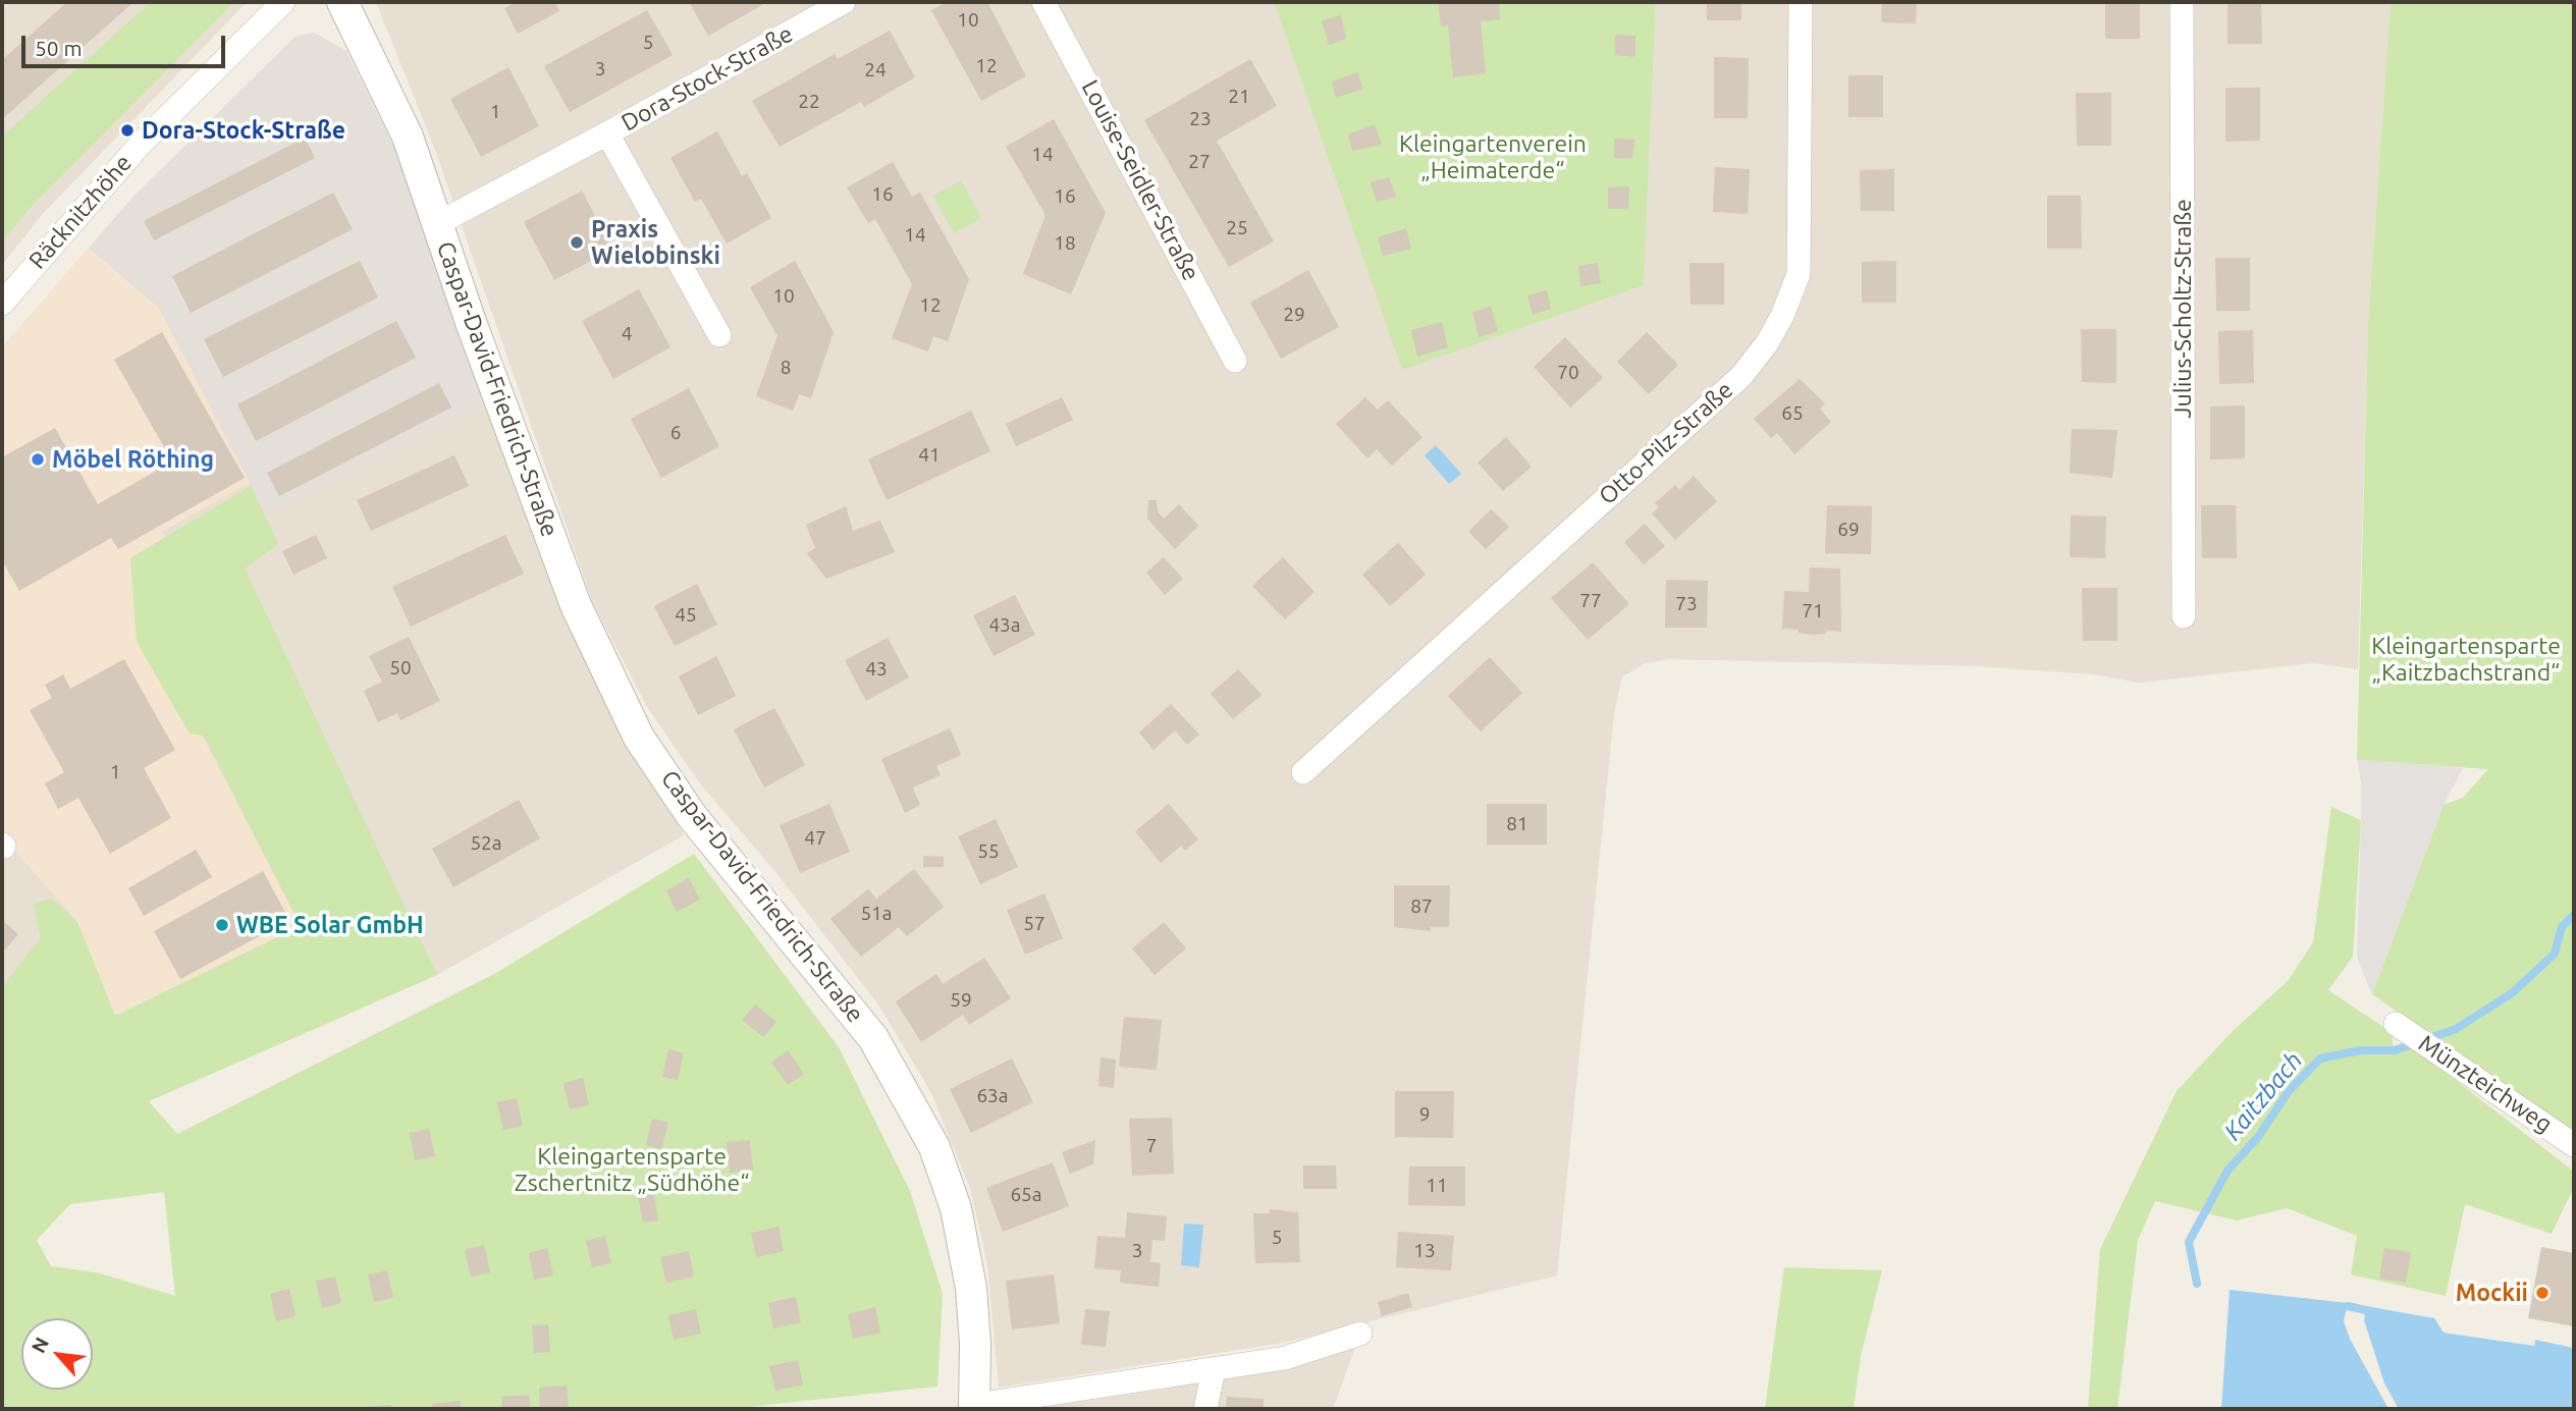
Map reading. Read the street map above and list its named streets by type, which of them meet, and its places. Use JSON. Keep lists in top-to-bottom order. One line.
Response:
{"streets":{"street":["Dora-Stock-Straße","Louise-Seidler-Straße","Räcknitzhöhe","Julius-Scholtz-Straße","Caspar-David-Friedrich-Straße","Otto-Pilz-Straße","Münzteichweg"]},"crossings":[["Dora-Stock-Straße","Caspar-David-Friedrich-Straße"]],"water":["Kaitzbach"],"parks":["Kleingartenverein „Heimaterde“","Kleingartensparte „Kaitzbachstrand“","Kleingartensparte Zschertnitz „Südhöhe“"],"places":["Dora-Stock-Straße","Praxis Wielobinski","Möbel Röthing","WBE Solar GmbH","Mockii"],"house_numbers":["10","5","12","3","24","21","22","1","23","14","27","16","16","25","14","18","10","12","29","4","8","70","65","6","41","69","77","73","71","45","43a","50","43","1","81","47","52a","55","87","51a","57","59","63a","9","7","11","65a","5","3","13"],"scale_bar":"50 m","north":"top left"}
